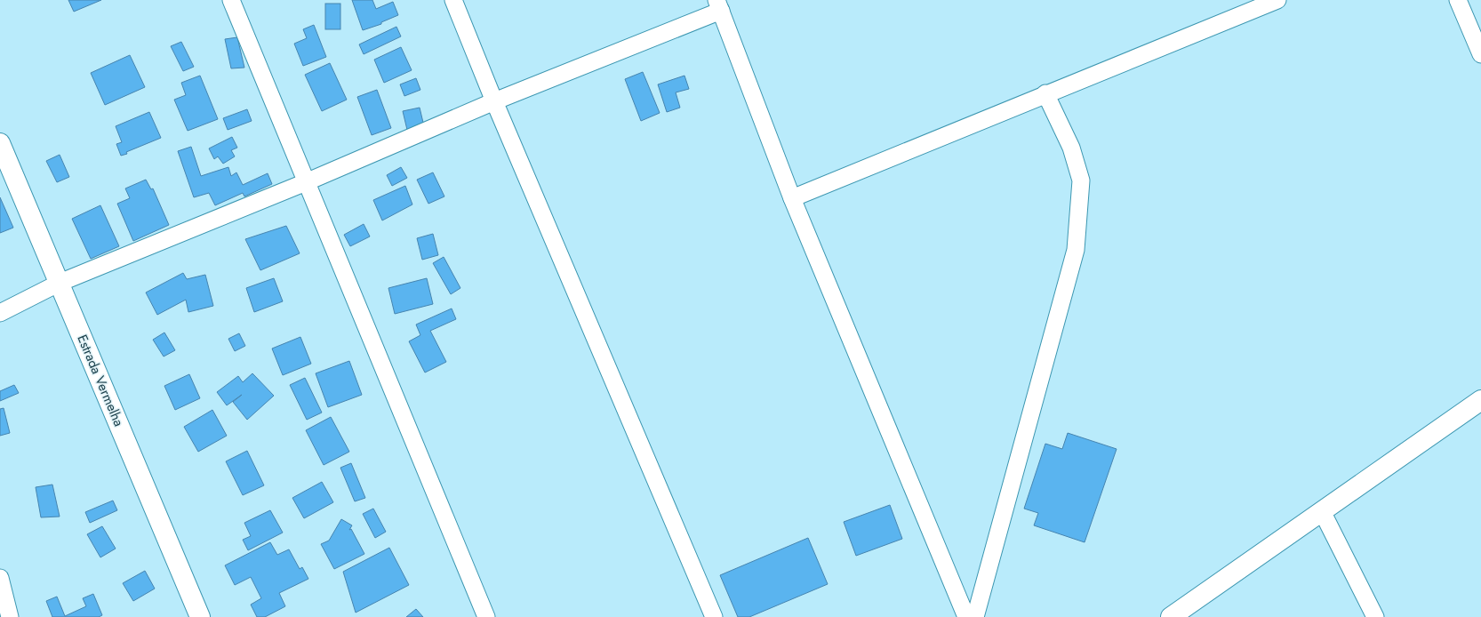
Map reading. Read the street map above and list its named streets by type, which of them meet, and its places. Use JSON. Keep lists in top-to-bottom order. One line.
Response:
{"streets":{"street":["Estrada Vermelha"]}}
